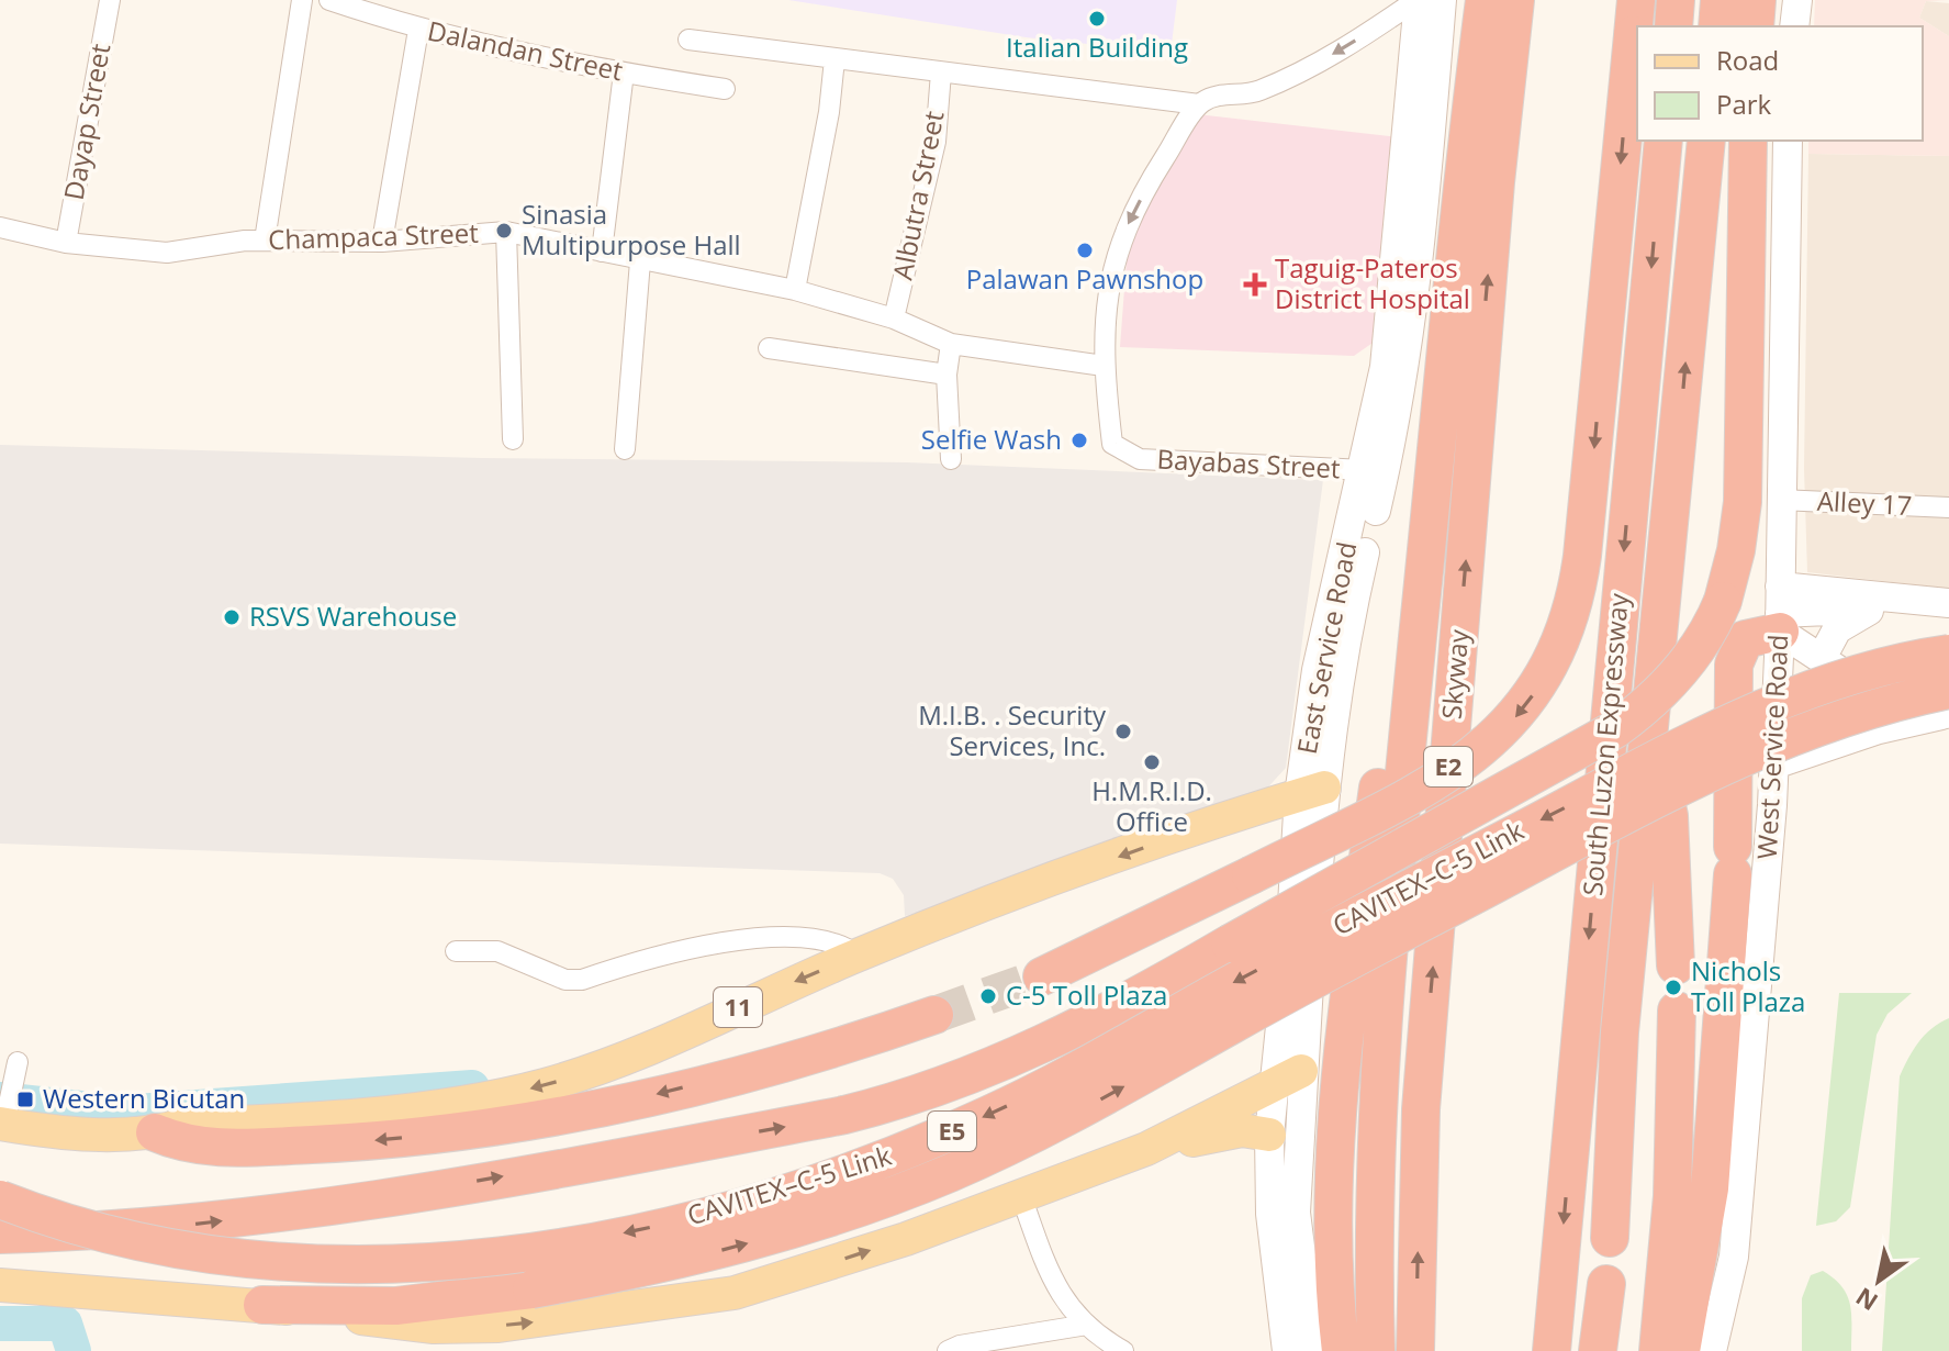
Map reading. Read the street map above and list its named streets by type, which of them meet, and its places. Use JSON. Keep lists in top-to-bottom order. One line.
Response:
{"streets":{"highway":["Skyway","South Luzon Expressway","E2","CAVITEX–C-5 Link","E5"],"main road":["East Service Road","West Service Road","11"],"street":["Dalandan Street","Dayap Street","Albutra Street","Champaca Street","Bayabas Street","Alley 17"]},"crossings":[["Dayap Street","Champaca Street"],["Albutra Street","Champaca Street"],["Champaca Street","Bayabas Street"],["Bayabas Street","East Service Road"],["Alley 17","West Service Road"],["East Service Road","11"]],"one_way":["Bayabas Street"],"places":{"other":["Italian Building","Sinasia Multipurpose Hall","Palawan Pawnshop","Selfie Wash","RSVS Warehouse","M.I.B. . Security Services, Inc.","H.M.R.I.D. Office","Nichols Toll Plaza","C-5 Toll Plaza"],"health":["Taguig-Pateros District Hospital"],"transit":["Western Bicutan"]},"legend":["Road","Park"],"north":"bottom left"}
